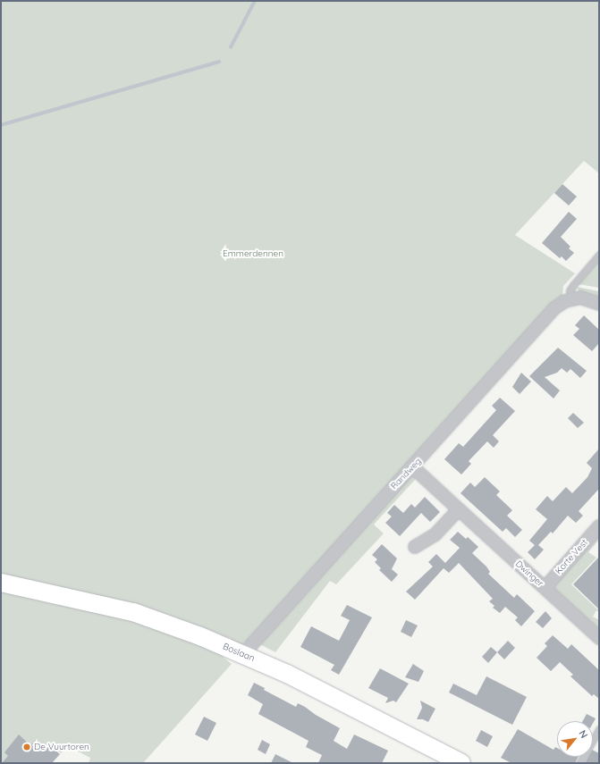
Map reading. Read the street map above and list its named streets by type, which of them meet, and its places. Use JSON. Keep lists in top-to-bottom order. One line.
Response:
{"streets":{"main road":["Boslaan"],"street":["Randweg","Korte Vest","Dwinger"]},"crossings":[["Randweg","Dwinger"],["Randweg","Boslaan"],["Korte Vest","Dwinger"]],"parks":["Emmerdennen"],"places":["De Vuurtoren"],"north":"top right"}
